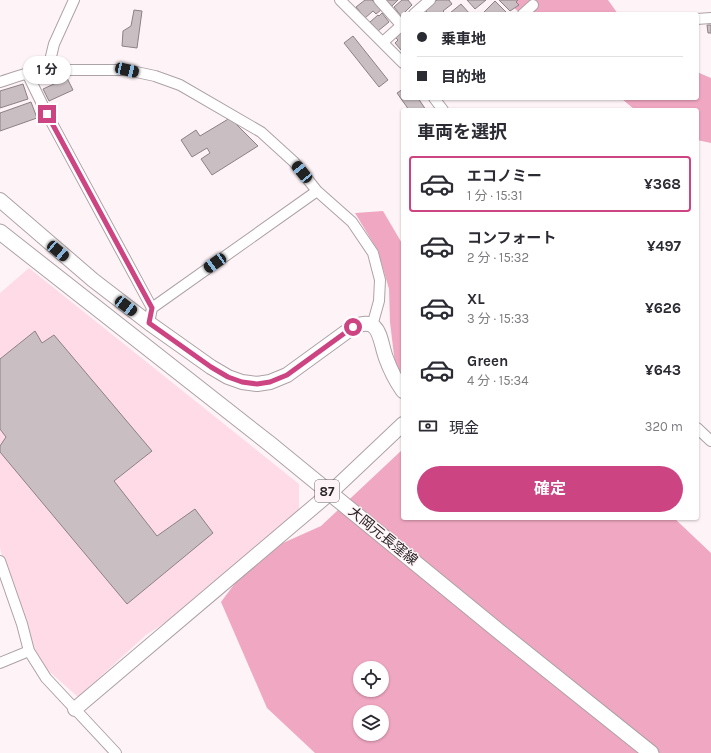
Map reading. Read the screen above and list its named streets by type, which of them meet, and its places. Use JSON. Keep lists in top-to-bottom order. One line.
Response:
{"streets":{"main road":["87","大岡元長窪線"]},"page":{"banner":["乗車地","目的地"],"bubble":"1 分","heading":"車両を選択","list":[{"name":"エコノミー","note":"1 分 · 15:31","value":"¥368"},{"name":"コンフォート","note":"2 分 · 15:32","value":"¥497"},{"name":"XL","note":"3 分 · 15:33","value":"¥626"},{"name":"Green","note":"4 分 · 15:34","value":"¥643"}],"pay":["現金","320 m"],"buttons":"確定"}}
